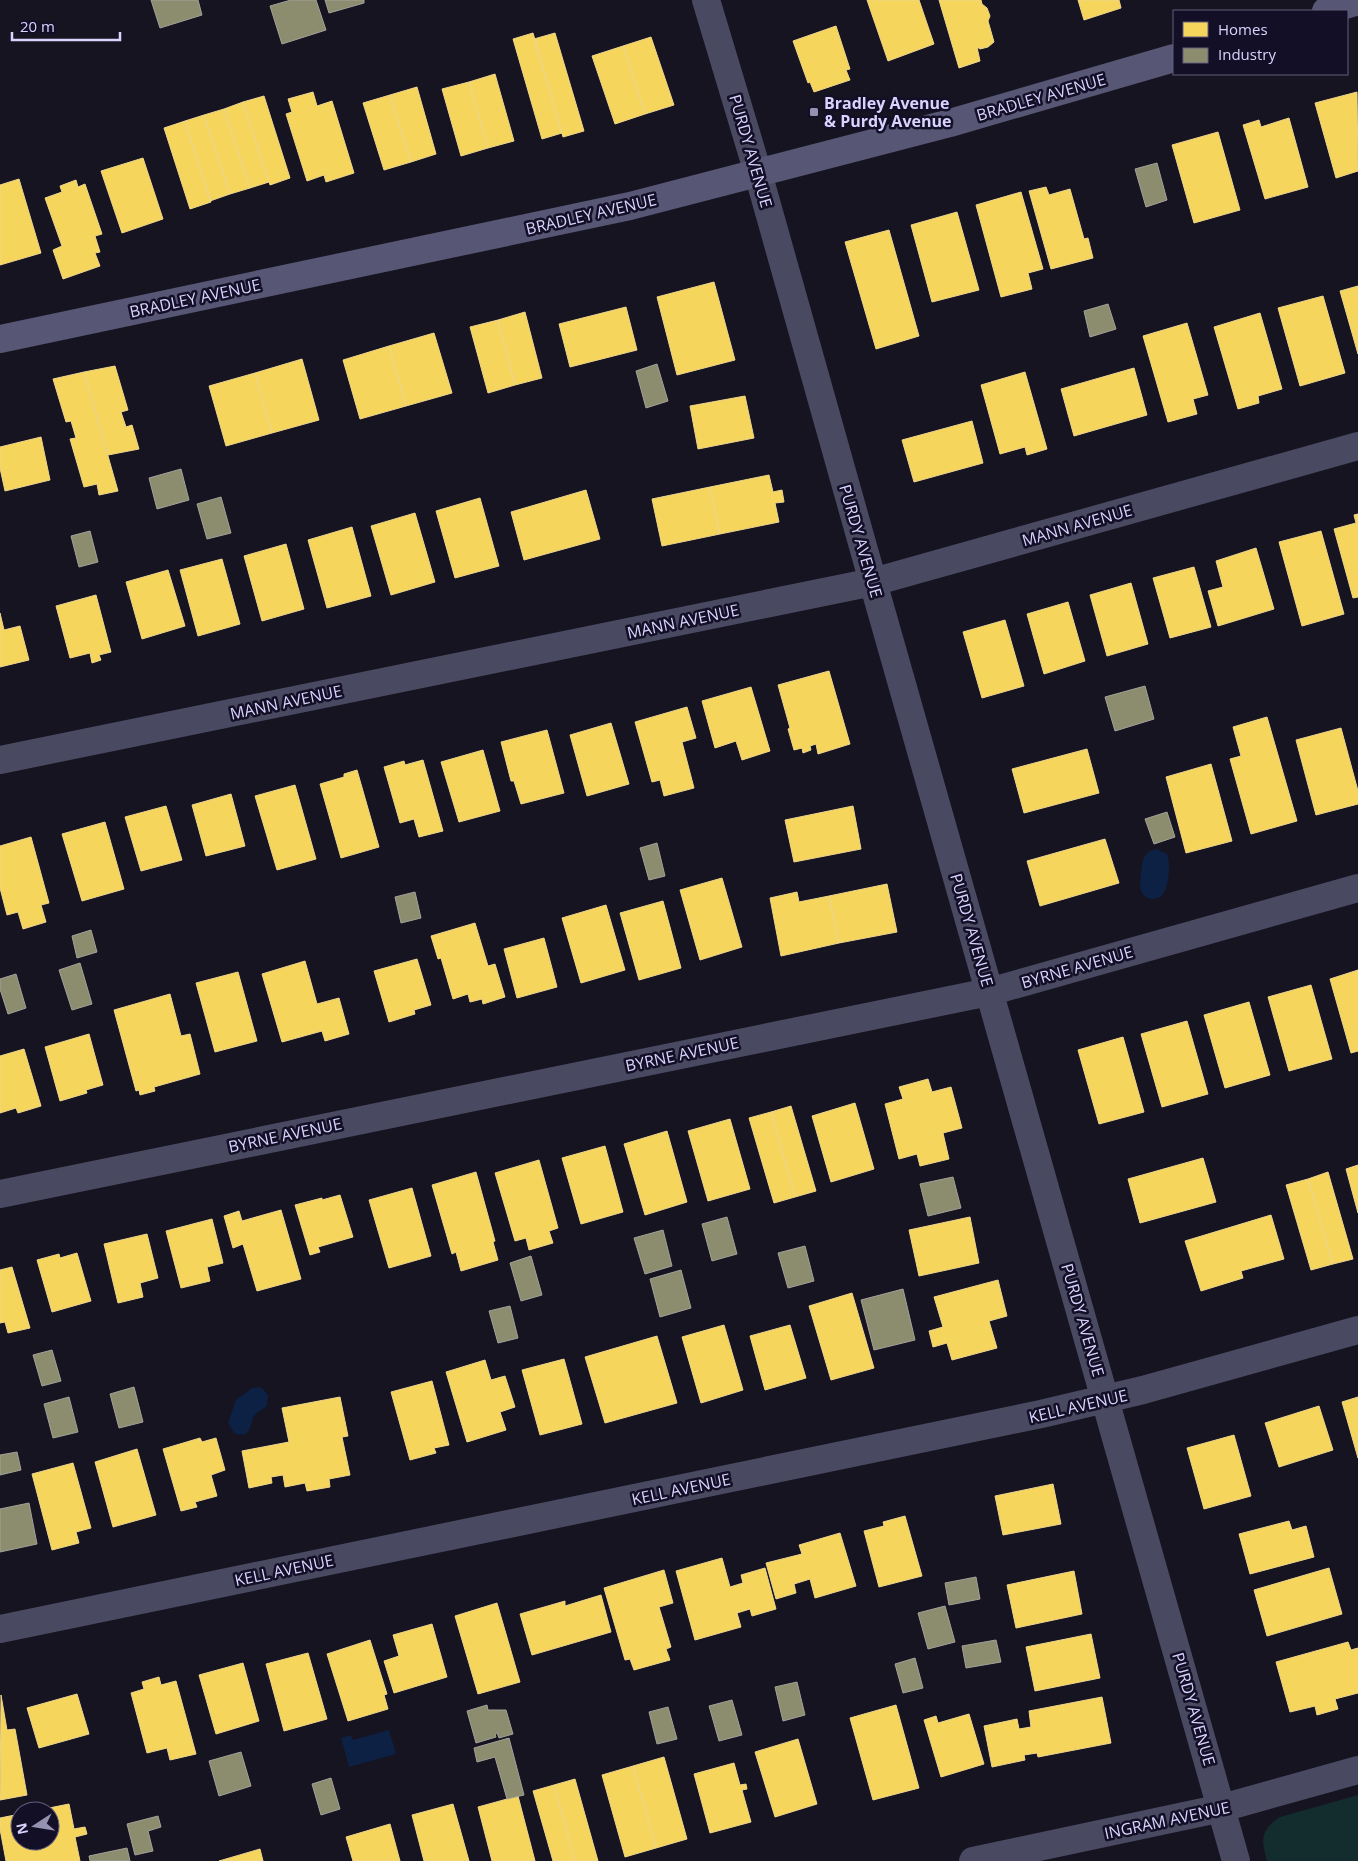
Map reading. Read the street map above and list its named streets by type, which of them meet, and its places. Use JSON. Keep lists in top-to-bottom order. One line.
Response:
{"streets":{"street":["BRADLEY AVENUE","PURDY AVENUE","MANN AVENUE","BYRNE AVENUE","KELL AVENUE","INGRAM AVENUE"]},"crossings":[["BRADLEY AVENUE","PURDY AVENUE"],["PURDY AVENUE","MANN AVENUE"],["PURDY AVENUE","BYRNE AVENUE"],["PURDY AVENUE","KELL AVENUE"],["PURDY AVENUE","INGRAM AVENUE"]],"places":{"transit":["Bradley Avenue & Purdy Avenue"]},"legend":["Homes","Industry"],"scale_bar":"20 m","north":"left"}
